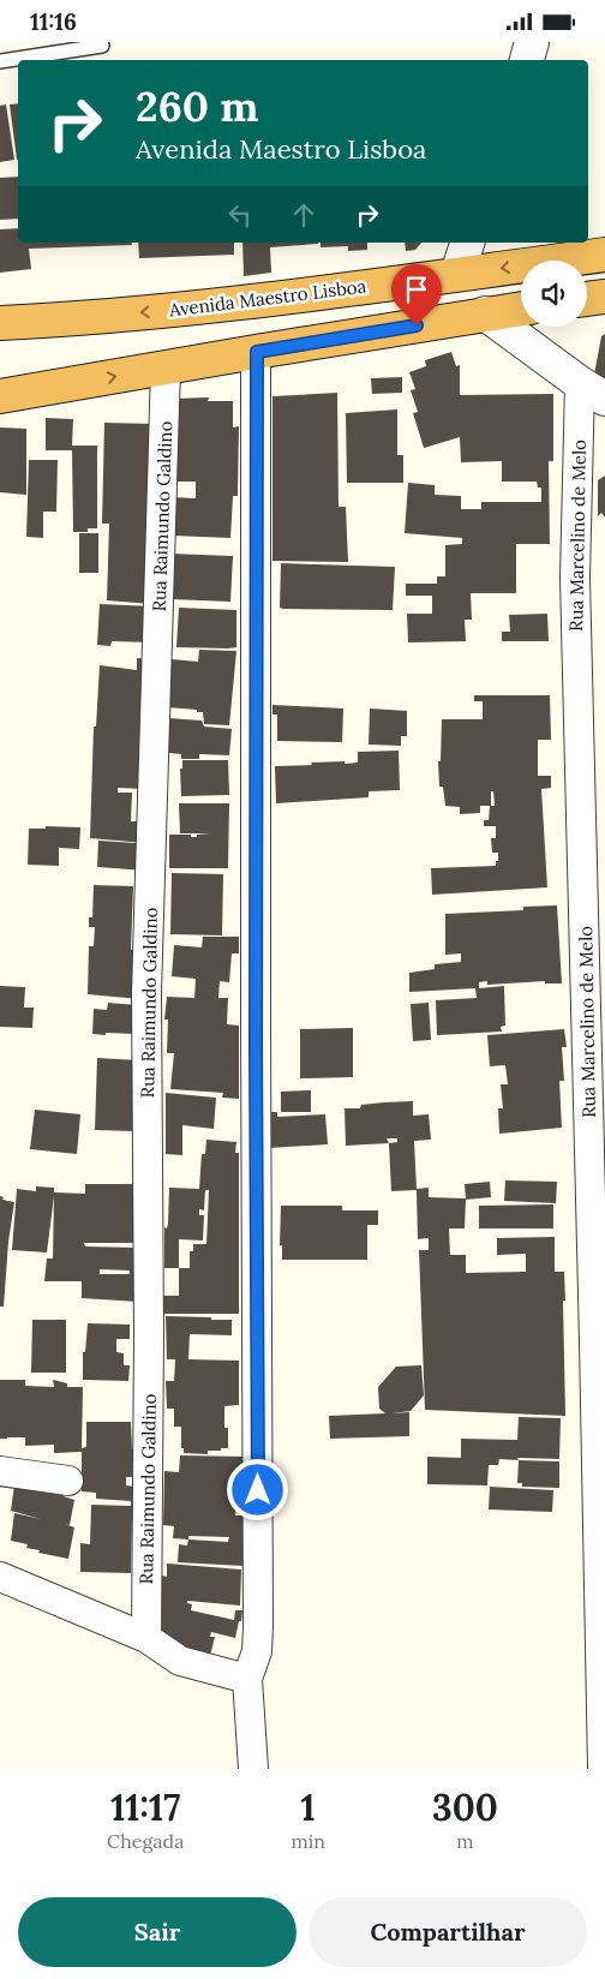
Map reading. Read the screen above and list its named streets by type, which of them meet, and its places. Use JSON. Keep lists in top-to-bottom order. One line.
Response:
{"streets":{"highway":["Avenida Maestro Lisboa"],"street":["Rua Raimundo Galdino","Rua Marcelino de Melo"]},"page":{"status":"11:16","turn":["260 m","Avenida Maestro Lisboa"],"eta":["11:17","Chegada","1","min","300","m"],"buttons":["Sair","Compartilhar"]}}
